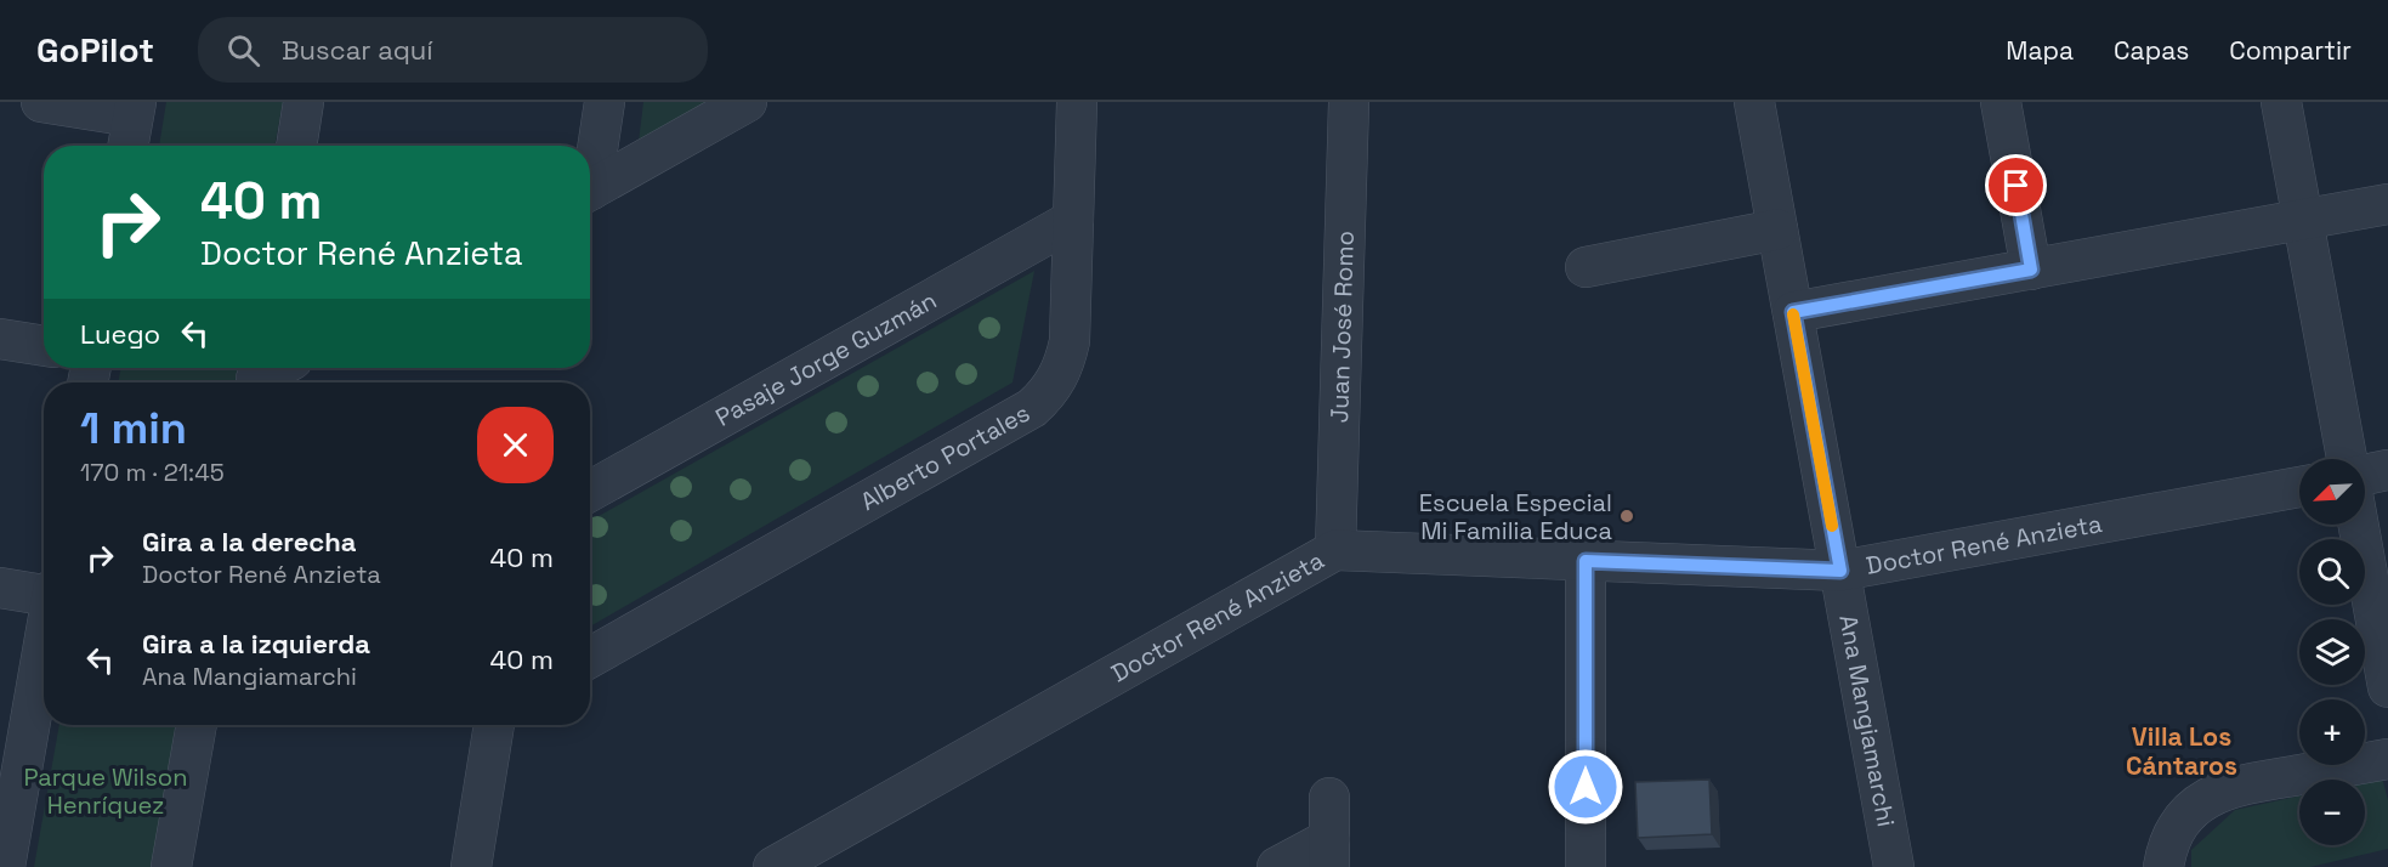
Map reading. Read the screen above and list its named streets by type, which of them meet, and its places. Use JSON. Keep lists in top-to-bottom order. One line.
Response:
{"streets":{"street":["Juan José Romo","Pasaje Jorge Guzmán","Alberto Portales","Doctor René Anzieta","Ana Mangiamarchi"]},"crossings":[["Juan José Romo","Doctor René Anzieta"],["Pasaje Jorge Guzmán","Alberto Portales"],["Doctor René Anzieta","Ana Mangiamarchi"]],"districts":["Villa Los Cántaros"],"parks":["Parque Wilson Henríquez"],"places":["Escuela Especial Mi Familia Educa"],"north":"bottom left","page":{"header":"GoPilot","search":"Buscar aquí","nav":["Mapa","Capas","Compartir"],"turn":["40 m","Doctor René Anzieta"],"then":"Luego","heading":["1 min","170 m · 21:45"],"map_buttons":["+","−"],"list":[{"name":"Gira a la derecha","note":"Doctor René Anzieta","value":"40 m"},{"name":"Gira a la izquierda","note":"Ana Mangiamarchi","value":"40 m"}]}}
